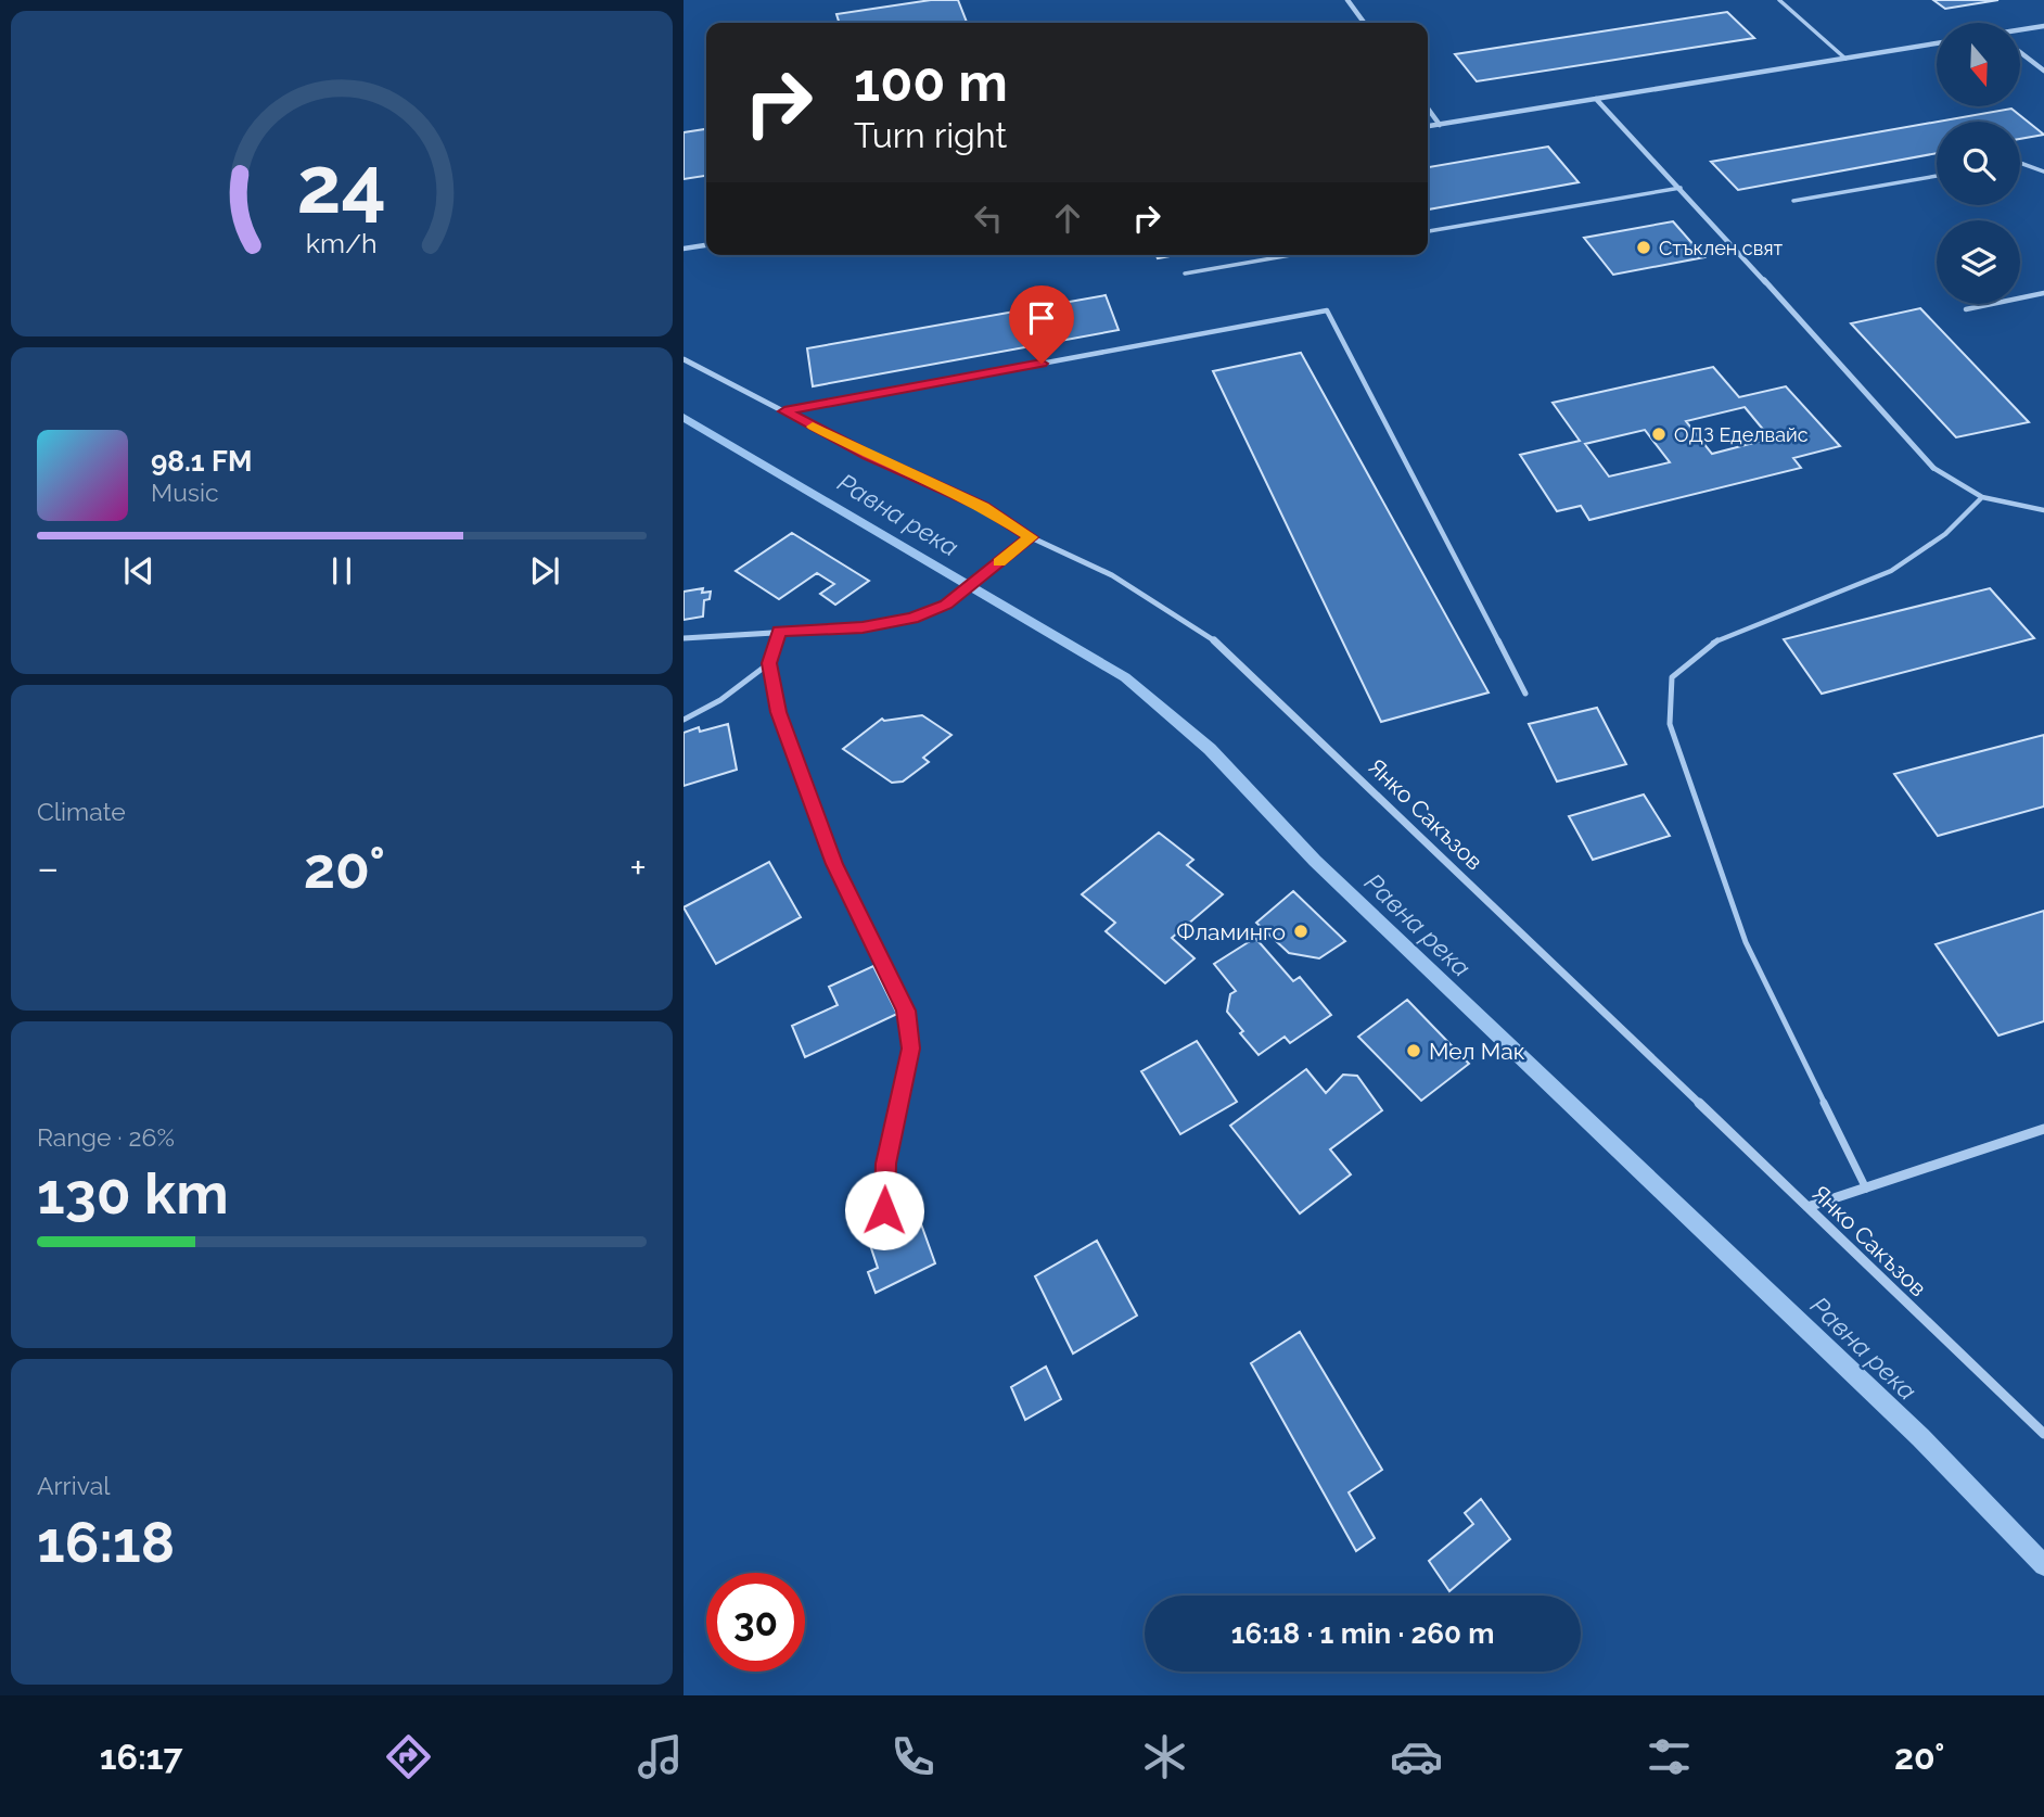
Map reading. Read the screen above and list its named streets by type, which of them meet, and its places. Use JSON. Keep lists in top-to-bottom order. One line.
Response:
{"streets":{"street":["Янко Сакъзов"]},"water":["Равна река"],"places":["Стъклен свят","ОДЗ Еделвайс","Фламинго","Мел Мак"],"north":"bottom","page":{"turn":["100 m","Turn right"],"song":["98.1 FM","Music"],"tile":["Climate",["Range · 26%","130 km"],["Arrival","16:18"]],"heat":["−","20°","+"],"limit":"30","trip":"16:18 · 1 min · 260 m","tabs":["16:17","20°"],"gauge":["24","km/h"]}}
